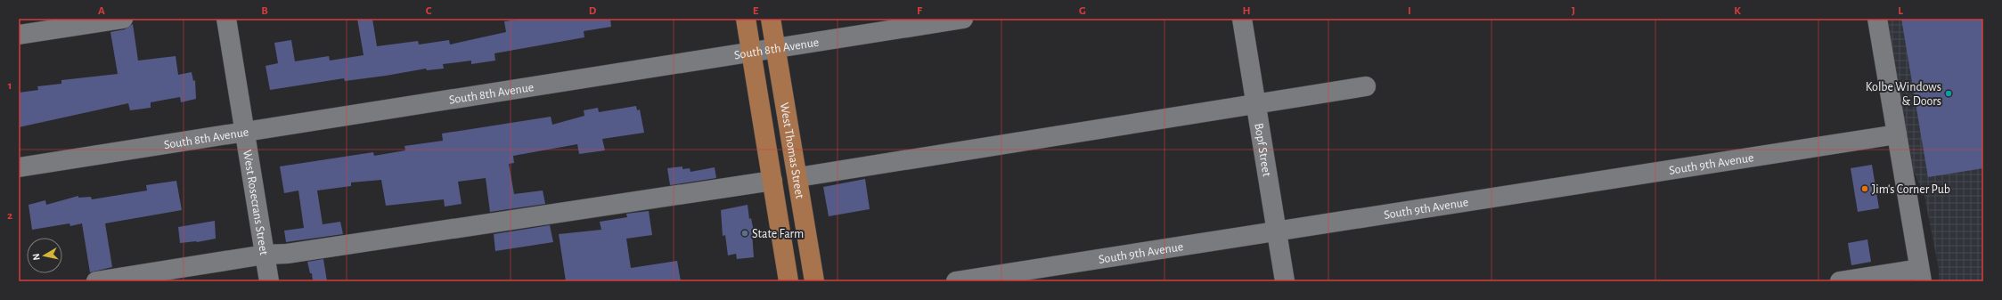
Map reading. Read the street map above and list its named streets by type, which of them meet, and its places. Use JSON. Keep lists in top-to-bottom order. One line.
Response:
{"streets":{"main road":["West Thomas Street"],"street":["South 8th Avenue","Bopf Street","South 9th Avenue","West Rosecrans Street"]},"crossings":[["South 8th Avenue","West Thomas Street"],["South 8th Avenue","West Rosecrans Street"],["Bopf Street","South 9th Avenue"]],"places":["Kolbe Windows & Doors","Jim's Corner Pub","State Farm"],"north":"left","grid":{"columns":["A","B","C","D","E","F","G","H","I","J","K","L"],"rows":["1","2"]}}
